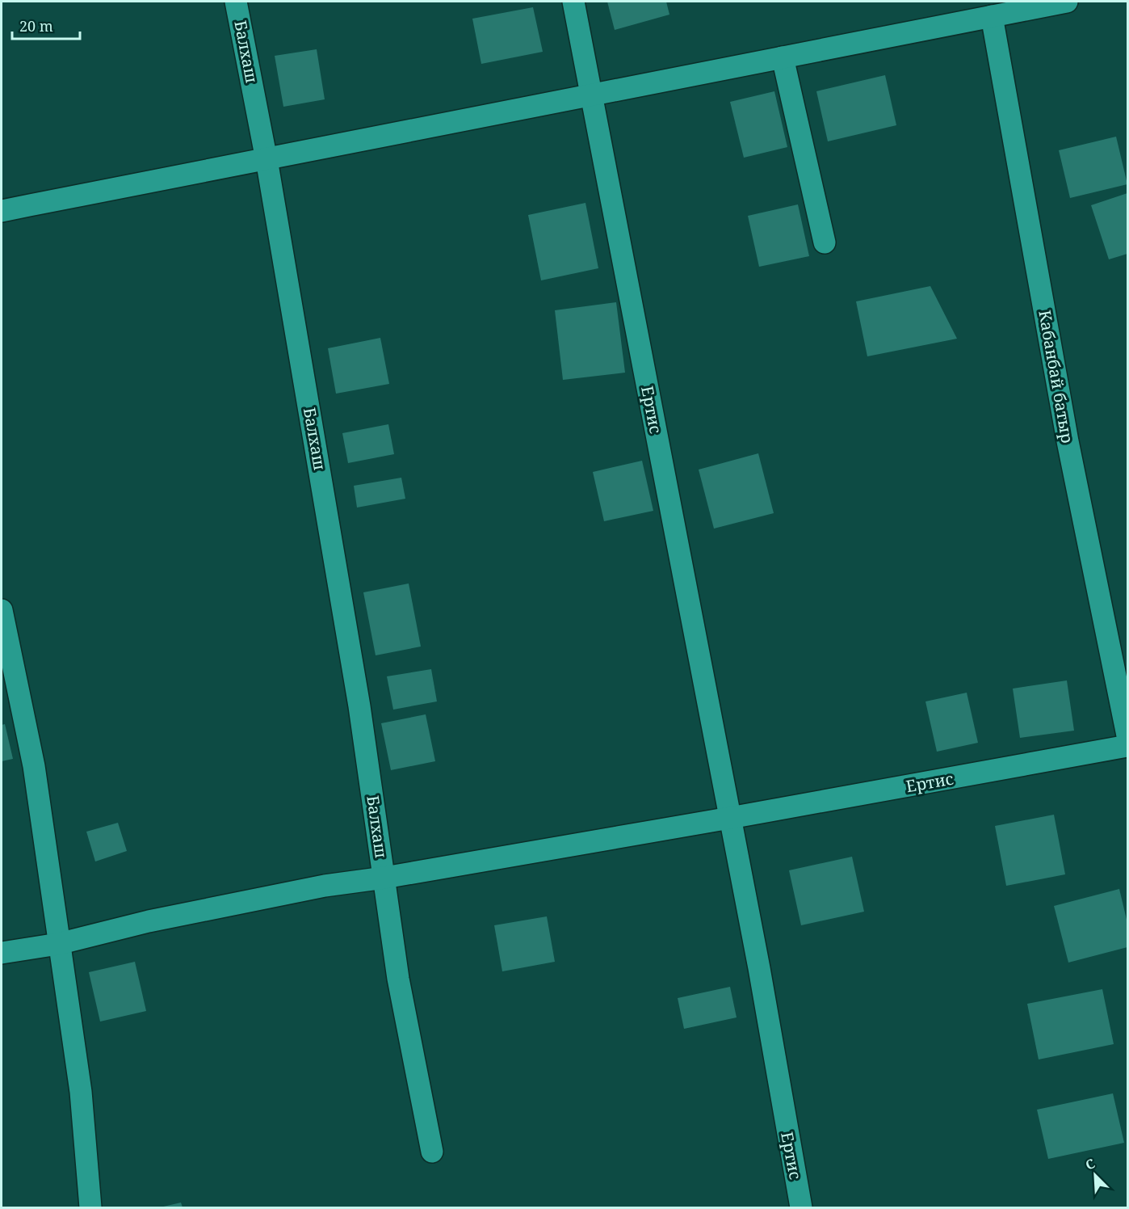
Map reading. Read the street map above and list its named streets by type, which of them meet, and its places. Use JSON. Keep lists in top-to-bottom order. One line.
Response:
{"streets":{"street":["Балхаш","Кабанбай батыр","Ертис"]},"scale_bar":"20 m","north":"top left"}
